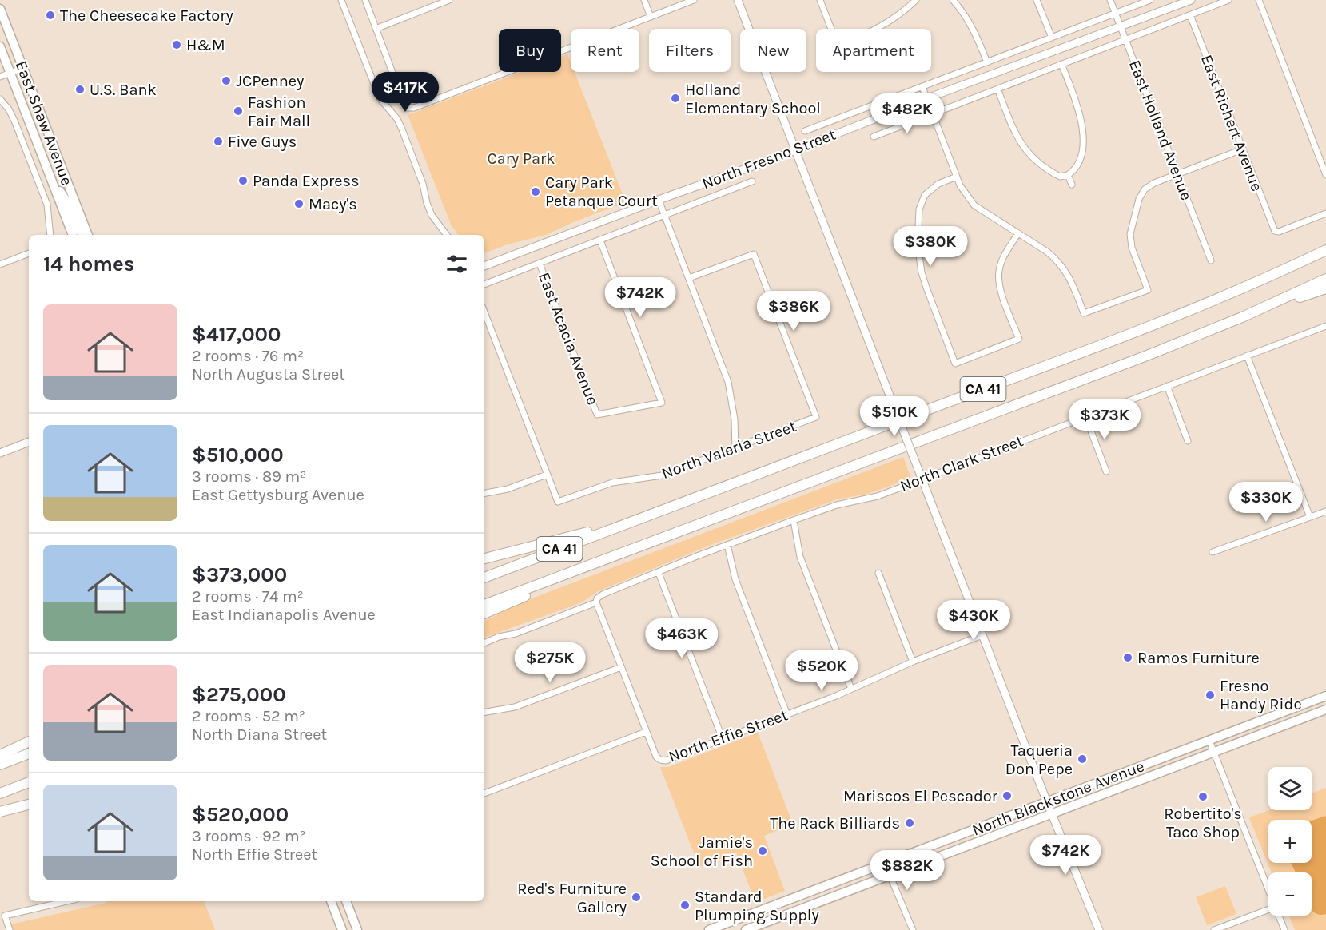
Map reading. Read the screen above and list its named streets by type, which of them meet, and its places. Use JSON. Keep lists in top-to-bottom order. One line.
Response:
{"streets":{"highway":["CA 41"],"main road":["East Shaw Avenue","North Blackstone Avenue"],"street":["East Richert Avenue","East Holland Avenue","North Fresno Street","East Acacia Avenue","North Valeria Street","North Clark Street","North Effie Street"]},"crossings":[["East Holland Avenue","North Fresno Street"]],"parks":["Cary Park"],"places":["The Cheesecake Factory","H&M","JCPenney","U.S. Bank","Holland Elementary School","Fashion Fair Mall","Five Guys","Panda Express","Cary Park Petanque Court","Macy's","Ramos Furniture","Fresno Handy Ride","Taqueria Don Pepe","Mariscos El Pescador","Robertito's Taco Shop","The Rack Billiards","Jamie's School of Fish","Red's Furniture Gallery","Standard Plumping Supply"],"page":{"chip":["Buy","Rent","Filters","New","Apartment"],"price":["$417K","$482K","$380K","$742K","$386K","$510K","$373K","$330K","$430K","$463K","$275K","$520K","$742K","$882K"],"heading":"14 homes","list":[{"name":"$417,000","note":"2 rooms · 76 m² · North Augusta Street"},{"name":"$510,000","note":"3 rooms · 89 m² · East Gettysburg Avenue"},{"name":"$373,000","note":"2 rooms · 74 m² · East Indianapolis Avenue"},{"name":"$275,000","note":"2 rooms · 52 m² · North Diana Street"},{"name":"$520,000","note":"3 rooms · 92 m² · North Effie Street"}],"map_buttons":["+","−"]}}
